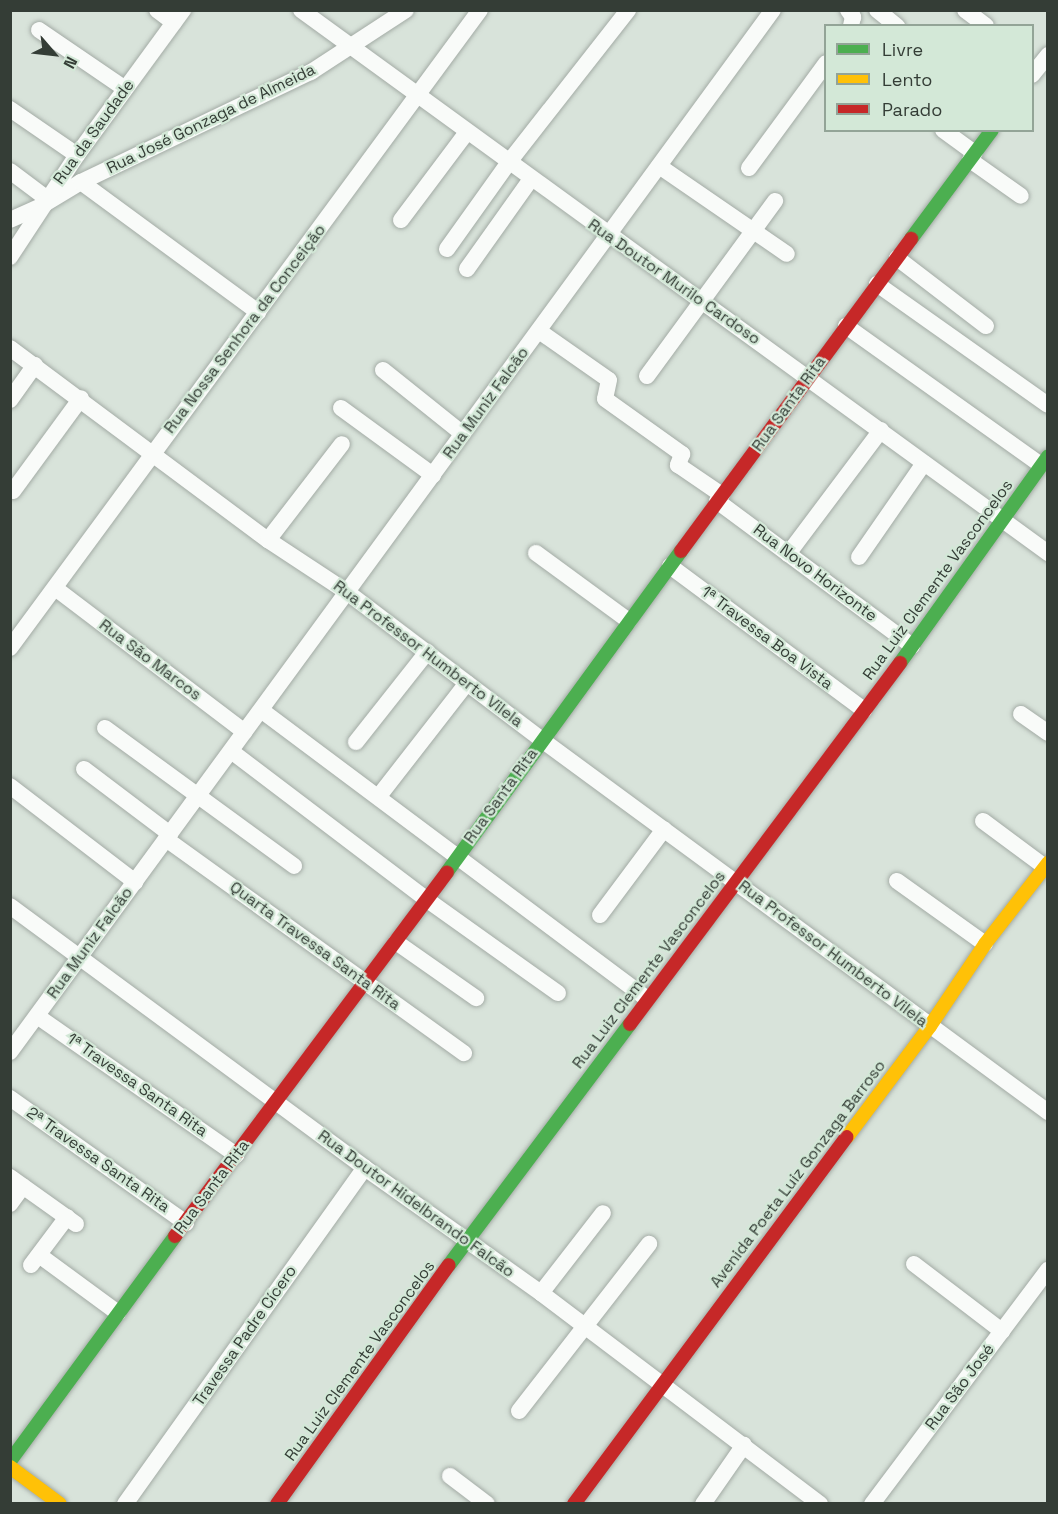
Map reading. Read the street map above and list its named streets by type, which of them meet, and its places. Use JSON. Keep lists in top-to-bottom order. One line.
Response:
{"streets":{"street":["Rua José Gonzaga de Almeida","Rua da Saudade","Rua Doutor Murilo Cardoso","Rua Nossa Senhora da Conceição","Rua Muniz Falcão","Rua Santa Rita","Rua Novo Horizonte","Rua Luiz Clemente Vasconcelos","1ª Travessa Boa Vista","Rua Professor Humberto Vilela","Rua São Marcos","Quarta Travessa Santa Rita","1ª Travessa Santa Rita","2ª Travessa Santa Rita","Avenida Poeta Luiz Gonzaga Barroso","Rua Doutor Hidelbrando Falcão","Travessa Padre Cícero","Rua São José"]},"crossings":[["Rua José Gonzaga de Almeida","Rua da Saudade"],["Rua José Gonzaga de Almeida","Rua Doutor Murilo Cardoso"],["Rua Doutor Murilo Cardoso","Rua Nossa Senhora da Conceição"],["Rua Doutor Murilo Cardoso","Rua Muniz Falcão"],["Rua Doutor Murilo Cardoso","Rua Santa Rita"],["Rua Doutor Murilo Cardoso","Rua Luiz Clemente Vasconcelos"],["Rua Nossa Senhora da Conceição","Rua Professor Humberto Vilela"],["Rua Nossa Senhora da Conceição","Rua São Marcos"],["Rua Muniz Falcão","Rua Novo Horizonte"],["Rua Muniz Falcão","Rua Professor Humberto Vilela"],["Rua Muniz Falcão","Rua São Marcos"],["Rua Muniz Falcão","Quarta Travessa Santa Rita"],["Rua Muniz Falcão","1ª Travessa Santa Rita"],["Rua Muniz Falcão","Rua Doutor Hidelbrando Falcão"],["Rua Santa Rita","Rua Novo Horizonte"],["Rua Santa Rita","1ª Travessa Boa Vista"],["Rua Santa Rita","Rua Professor Humberto Vilela"],["Rua Santa Rita","Quarta Travessa Santa Rita"],["Rua Santa Rita","1ª Travessa Santa Rita"],["Rua Santa Rita","2ª Travessa Santa Rita"],["Rua Santa Rita","Rua Doutor Hidelbrando Falcão"],["Rua Novo Horizonte","Rua Luiz Clemente Vasconcelos"],["Rua Luiz Clemente Vasconcelos","1ª Travessa Boa Vista"],["Rua Luiz Clemente Vasconcelos","Rua Professor Humberto Vilela"],["Rua Luiz Clemente Vasconcelos","Rua Doutor Hidelbrando Falcão"],["Rua Professor Humberto Vilela","Avenida Poeta Luiz Gonzaga Barroso"],["Avenida Poeta Luiz Gonzaga Barroso","Rua Doutor Hidelbrando Falcão"],["Rua Doutor Hidelbrando Falcão","Travessa Padre Cícero"]],"legend":["Livre","Lento","Parado"],"north":"bottom right"}
